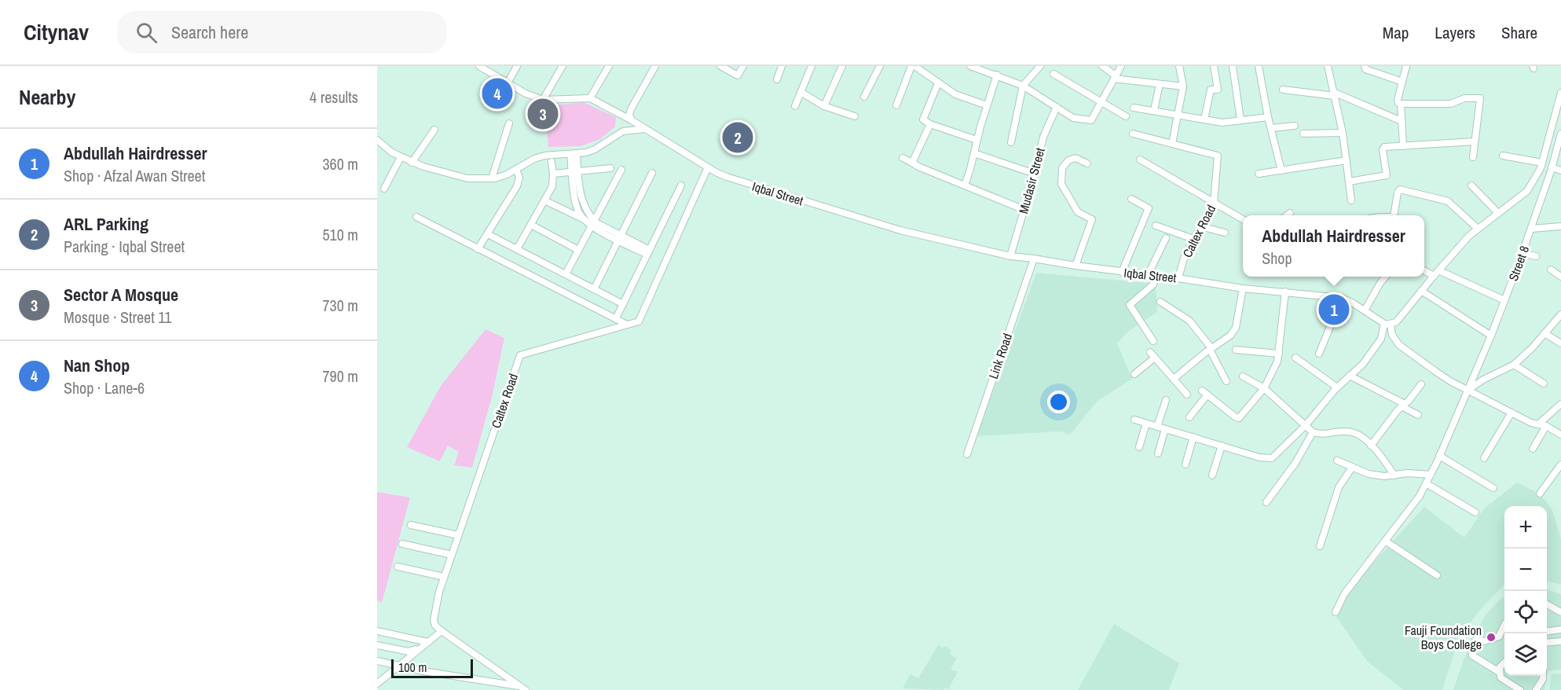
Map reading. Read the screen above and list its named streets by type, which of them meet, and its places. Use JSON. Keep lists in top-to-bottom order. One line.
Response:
{"streets":{"street":["Mudasir Street","Iqbal Street","Caltex Road","Street 8","Link Road"]},"crossings":[["Mudasir Street","Iqbal Street"],["Iqbal Street","Caltex Road"],["Iqbal Street","Link Road"]],"places":["Fauji Foundation Boys College"],"scale_bar":"100 m","page":{"header":"Citynav","search":"Search here","nav":["Map","Layers","Share"],"heading":["Nearby","4 results"],"pins":["4","3","2","1"],"list":[{"mark":"1","name":"Abdullah Hairdresser","note":"Shop · Afzal Awan Street","value":"360 m"},{"mark":"2","name":"ARL Parking","note":"Parking · Iqbal Street","value":"510 m"},{"mark":"3","name":"Sector A Mosque","note":"Mosque · Street 11","value":"730 m"},{"mark":"4","name":"Nan Shop","note":"Shop · Lane-6","value":"790 m"}],"popup":["Abdullah Hairdresser","Shop"],"map_buttons":["+","−"],"scale":"100 m"}}
